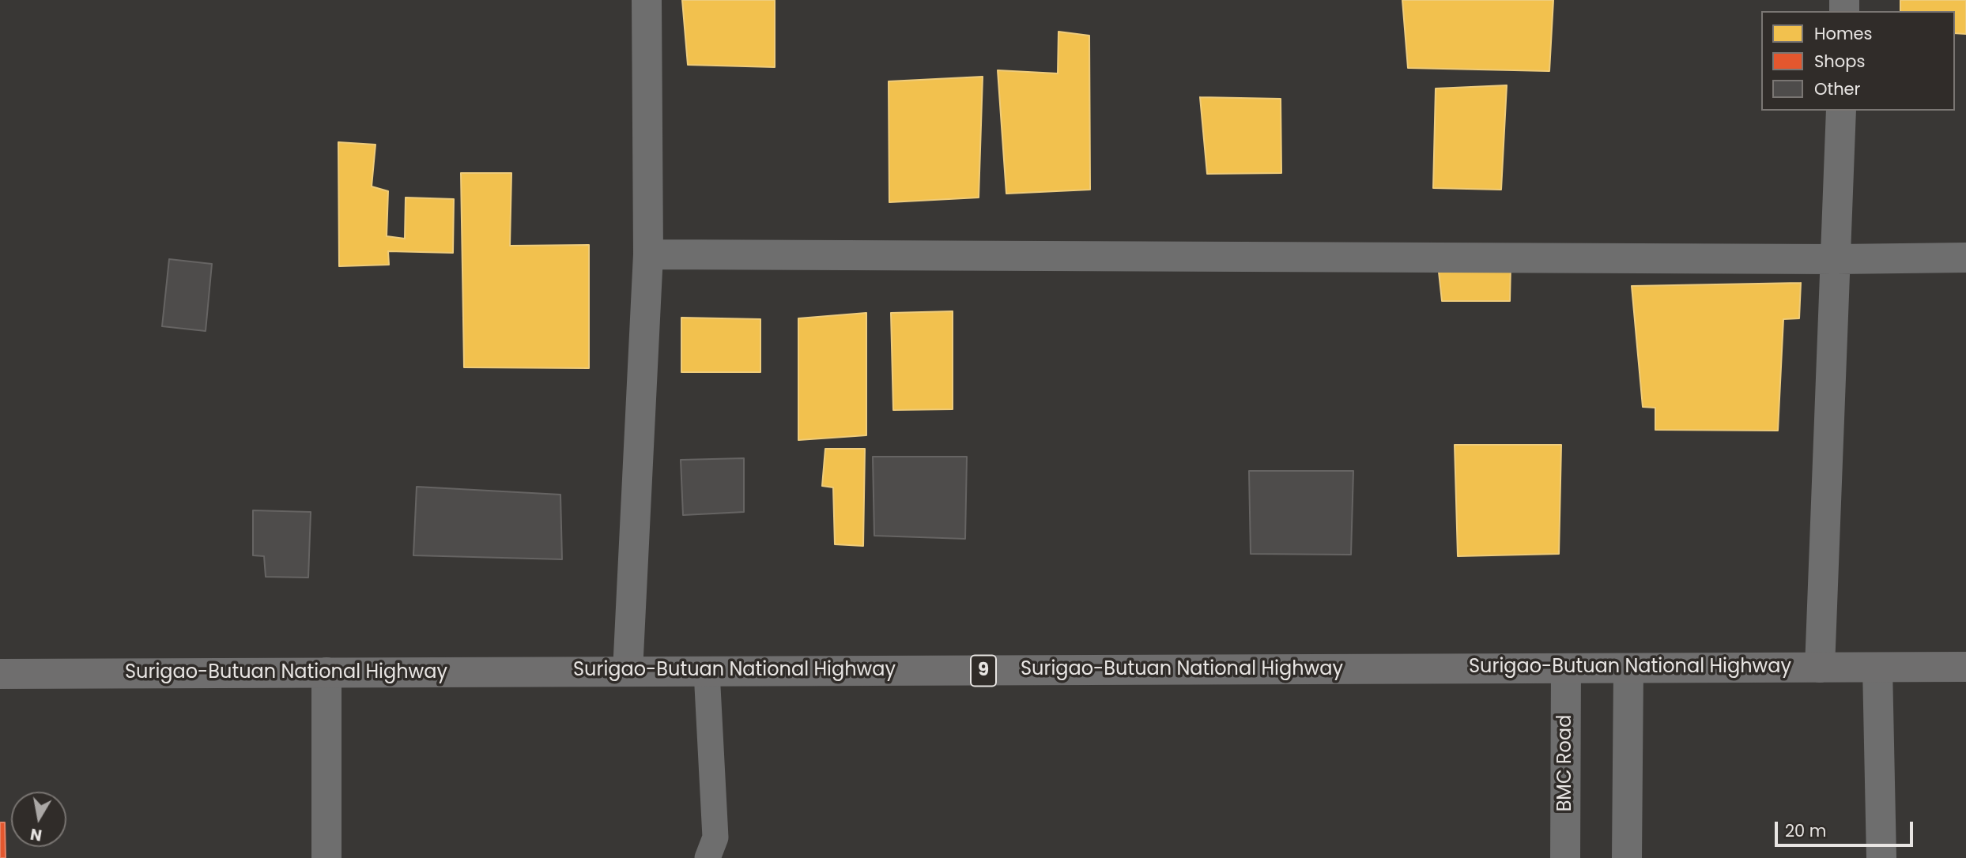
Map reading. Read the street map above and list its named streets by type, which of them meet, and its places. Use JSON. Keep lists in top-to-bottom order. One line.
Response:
{"streets":{"main road":["Surigao-Butuan National Highway","9"],"street":["BMC Road"]},"crossings":[["Surigao-Butuan National Highway","BMC Road"]],"legend":["Homes","Shops","Other"],"scale_bar":"20 m","north":"bottom"}
